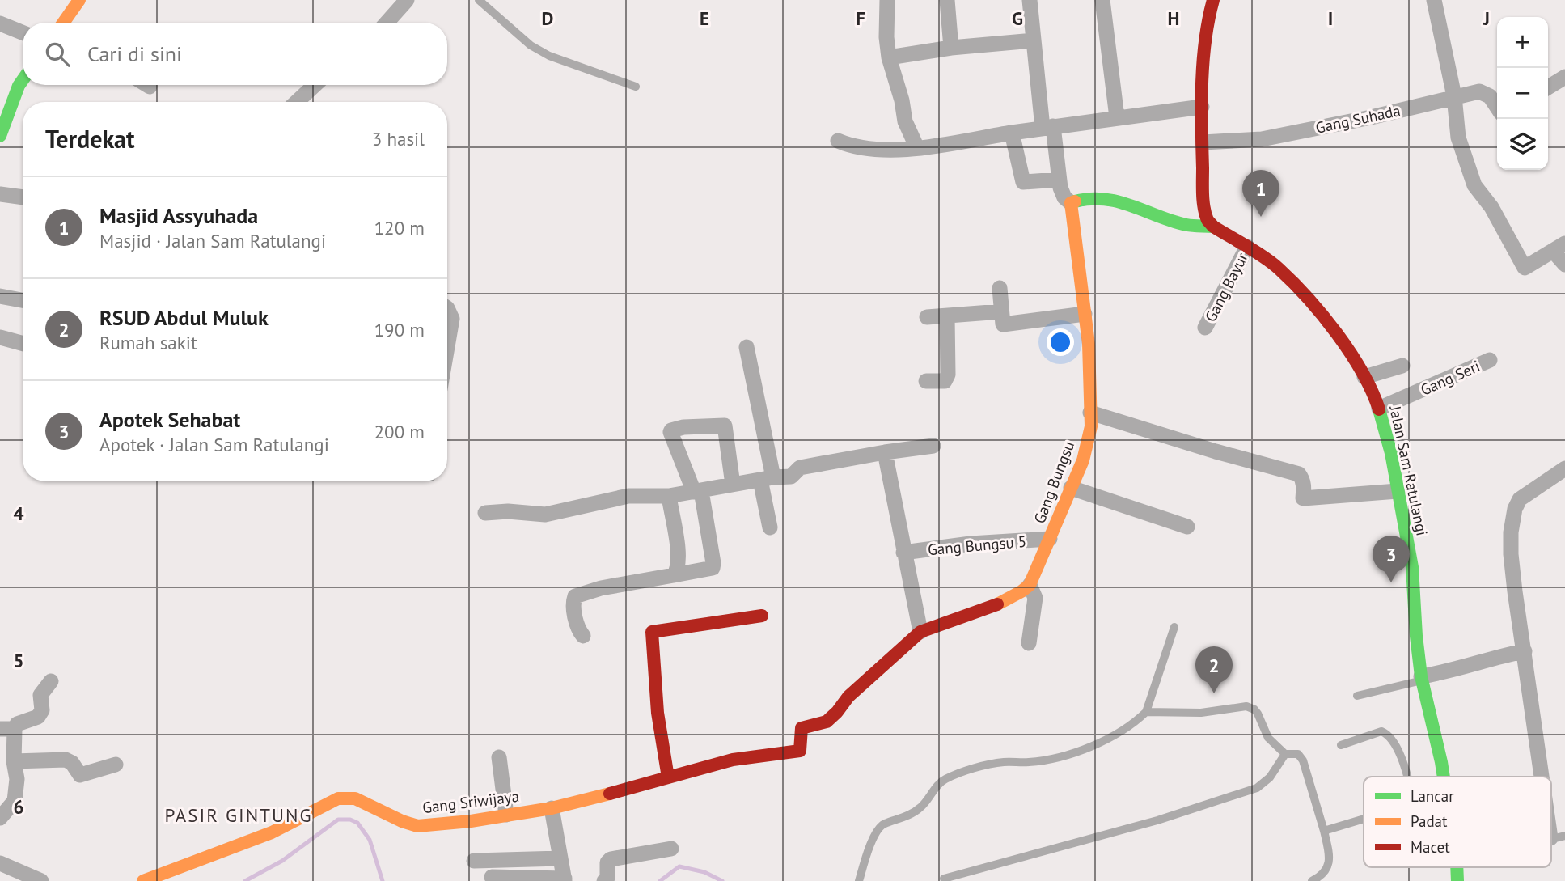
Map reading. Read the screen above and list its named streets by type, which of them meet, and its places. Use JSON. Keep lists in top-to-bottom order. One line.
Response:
{"streets":{"main road":["Jalan Sam Ratulangi","Gang Bungsu","Gang Sriwijaya"],"street":["Gang Suhada","Gang Bayur","Gang Seri","Gang Bungsu 5"]},"crossings":[["Gang Bayur","Jalan Sam Ratulangi"],["Gang Seri","Jalan Sam Ratulangi"],["Gang Bungsu","Gang Bungsu 5"]],"districts":["PASIR GINTUNG"],"legend":["Lancar","Padat","Macet"],"page":{"map_buttons":["+","−"],"search":"Cari di sini","heading":["Terdekat","3 hasil"],"pins":["1","3","2"],"list":[{"mark":"1","name":"Masjid Assyuhada","note":"Masjid · Jalan Sam Ratulangi","value":"120 m"},{"mark":"2","name":"RSUD Abdul Muluk","note":"Rumah sakit","value":"190 m"},{"mark":"3","name":"Apotek Sehabat","note":"Apotek · Jalan Sam Ratulangi","value":"200 m"}]},"grid":{"columns":["D","E","F","G","H","I","J"],"rows":["4","5","6"]}}
